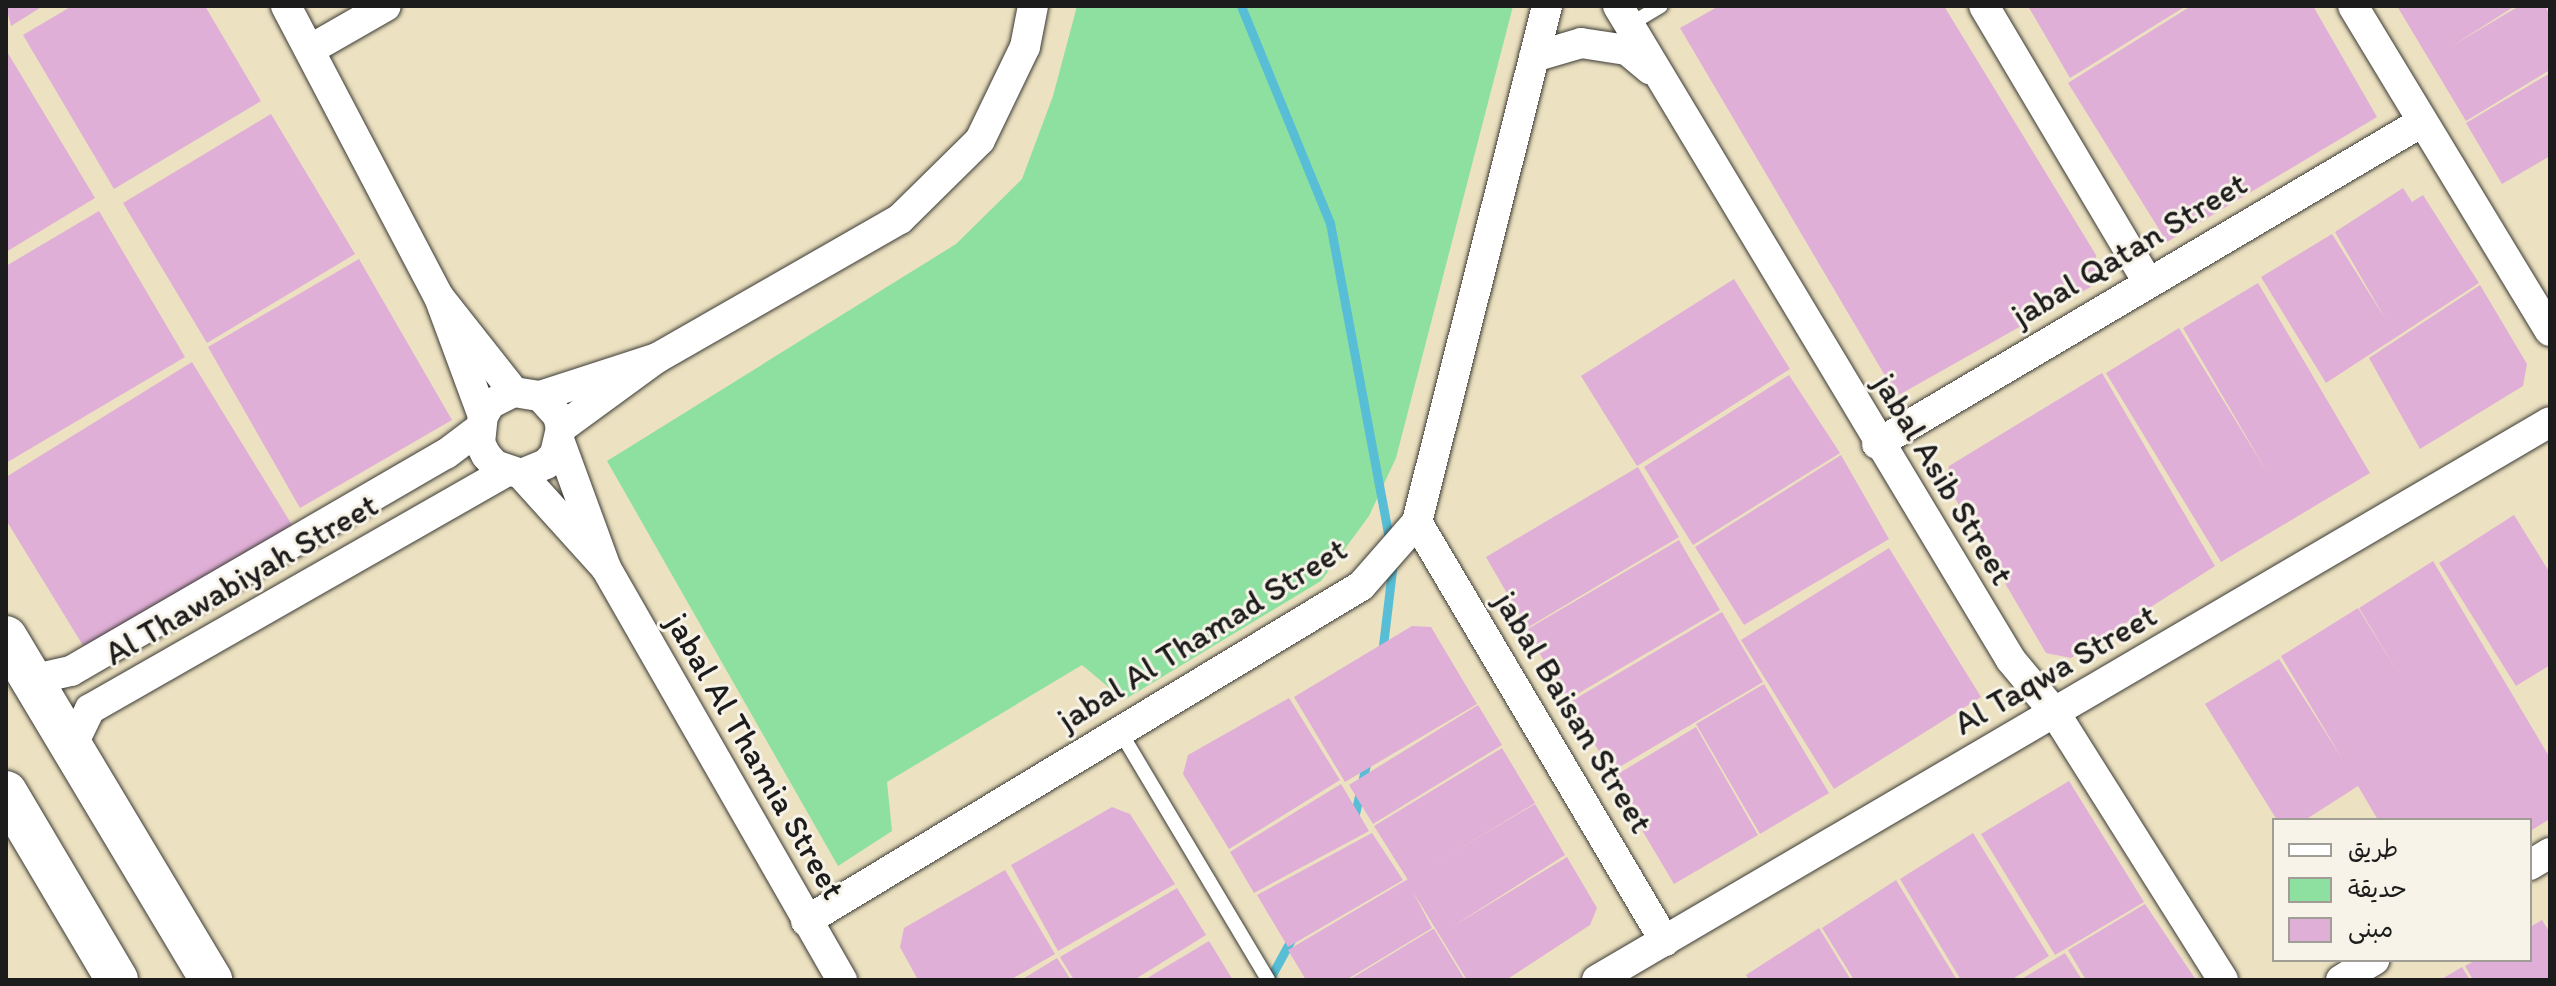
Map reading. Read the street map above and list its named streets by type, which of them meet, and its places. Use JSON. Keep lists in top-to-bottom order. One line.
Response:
{"streets":{"street":["jabal Qatan Street","jabal Asib Street","Al Thawabiyah Street","jabal Al Thamad Street","Al Taqwa Street","jabal Baisan Street","jabal Al Thamia Street"]},"crossings":[["jabal Qatan Street","jabal Asib Street"],["jabal Asib Street","Al Taqwa Street"],["jabal Al Thamad Street","jabal Baisan Street"],["jabal Al Thamad Street","jabal Al Thamia Street"],["Al Taqwa Street","jabal Baisan Street"]],"legend":["طريق","حديقة","مبنى"]}
